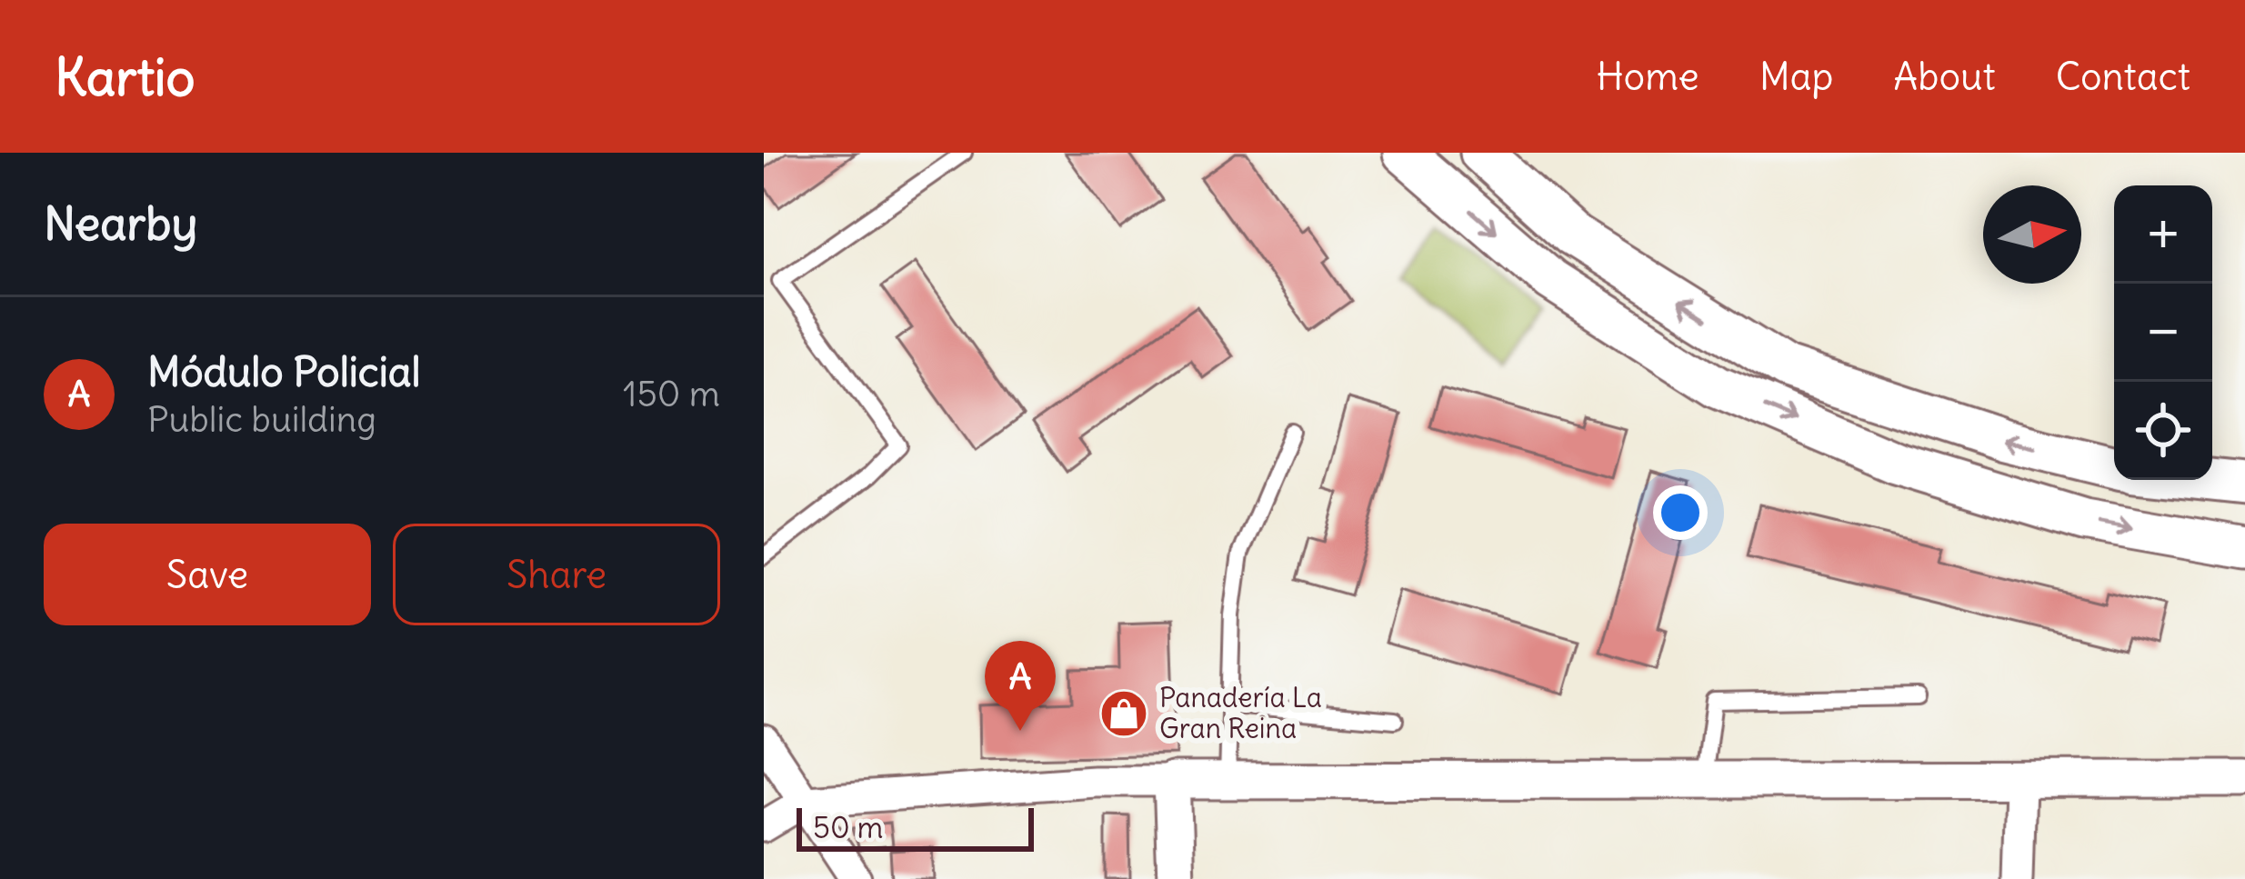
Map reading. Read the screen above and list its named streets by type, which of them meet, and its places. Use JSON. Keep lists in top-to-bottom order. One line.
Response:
{"places":{"shop":["Panadería La Gran Reina"]},"scale_bar":"50 m","north":"right","page":{"header":"Kartio","nav":["Home","Map","About","Contact"],"heading":"Nearby","map_buttons":["+","−"],"list":[{"mark":"A","name":"Módulo Policial","note":"Public building","value":"150 m"}],"buttons":["Save","Share"],"pins":"A","scale":"50 m"}}
